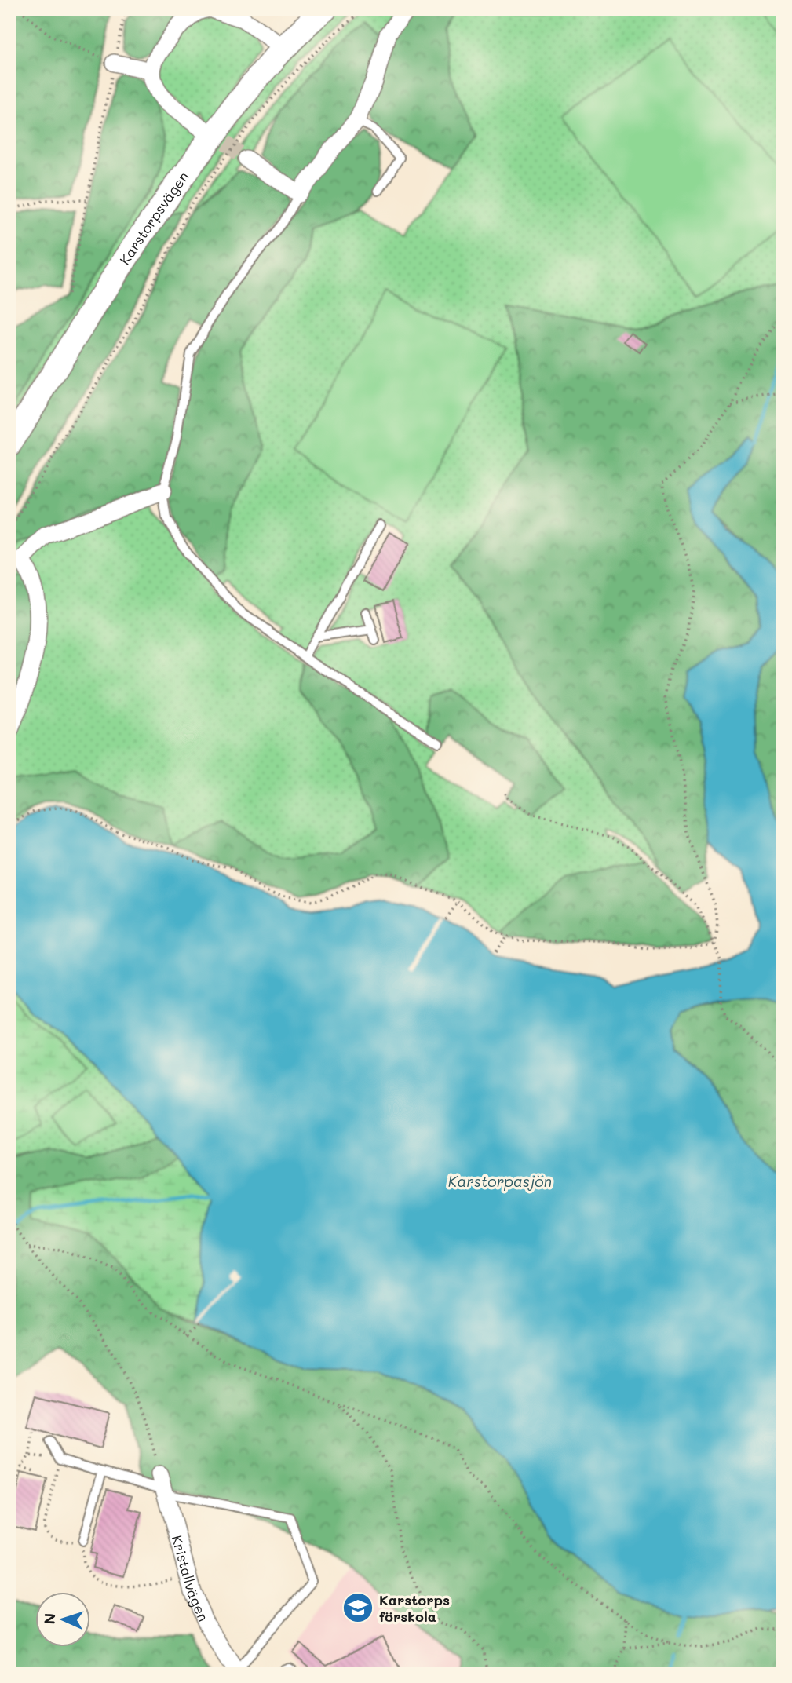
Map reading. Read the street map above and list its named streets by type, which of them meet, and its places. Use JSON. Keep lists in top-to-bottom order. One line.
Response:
{"streets":{"main road":["Karstorpsvägen"],"street":["Kristallvägen"]},"water":["Karstorpasjön"],"places":{"school or university":["Karstorps förskola"]},"north":"left"}
